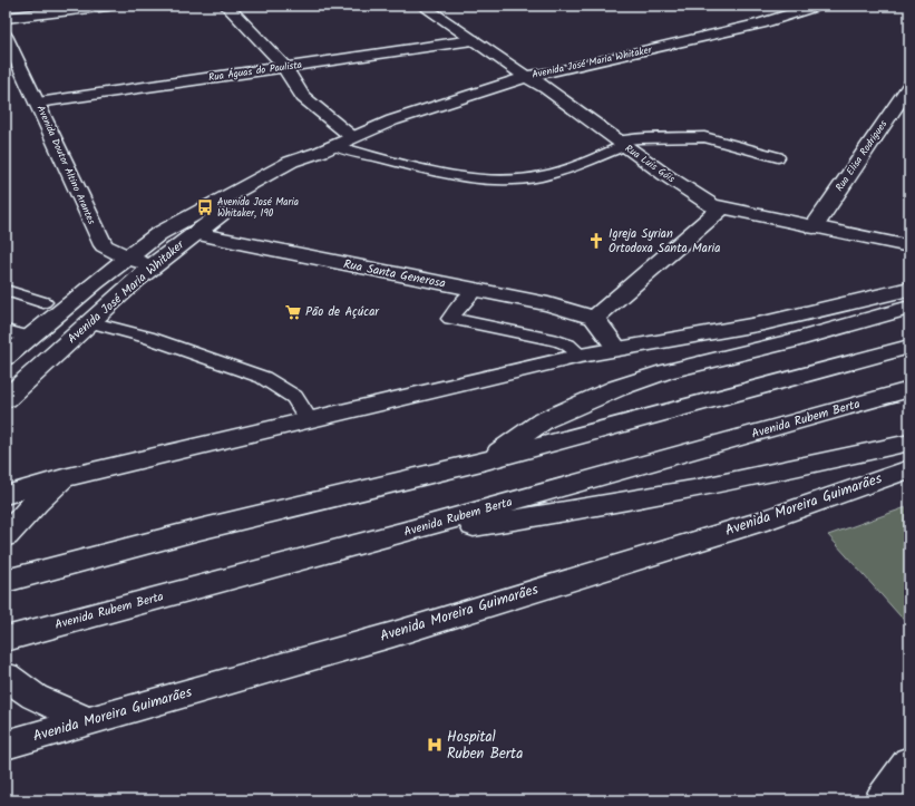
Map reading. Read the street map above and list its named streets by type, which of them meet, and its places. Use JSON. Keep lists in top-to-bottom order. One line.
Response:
{"streets":{"main road":["Avenida José Maria Whitaker","Rua Águas do Paulista","Rua Elisa Rodrigues","Rua Luis Góis","Avenida Doutor Altino Arantes","Rua Santa Generosa","Avenida Rubem Berta","Avenida Moreira Guimarães"]},"crossings":[["Avenida José Maria Whitaker","Rua Luis Góis"],["Avenida José Maria Whitaker","Avenida Doutor Altino Arantes"],["Avenida José Maria Whitaker","Rua Santa Generosa"],["Rua Águas do Paulista","Rua Luis Góis"],["Rua Águas do Paulista","Avenida Doutor Altino Arantes"],["Rua Elisa Rodrigues","Rua Luis Góis"]],"places":{"bus stop":["Avenida José Maria Whitaker, 190"],"church":["Igreja Syrian Ortodoxa Santa Maria"],"supermarket":["Pão de Açúcar"],"hospital":["Hospital Ruben Berta"]}}
